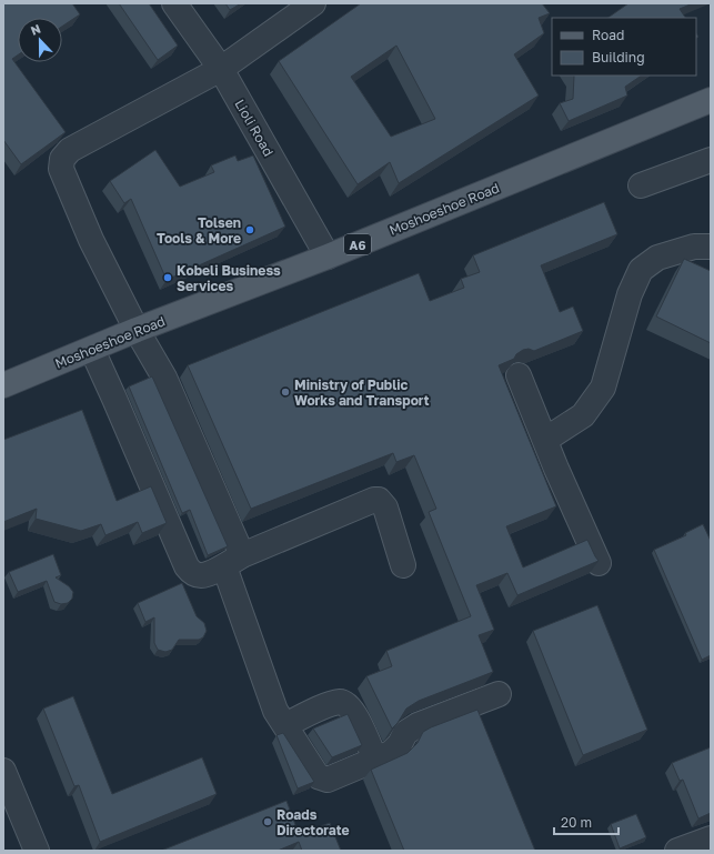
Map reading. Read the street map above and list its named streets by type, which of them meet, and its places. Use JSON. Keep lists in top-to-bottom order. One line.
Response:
{"streets":{"main road":["Moshoeshoe Road","A6"],"street":["Lioli Road"]},"crossings":[["Lioli Road","Moshoeshoe Road"]],"places":["Tolsen Tools & More","Kobeli Business Services","Ministry of Public Works and Transport","Roads Directorate"],"legend":["Road","Building"],"scale_bar":"20 m","north":"top"}
